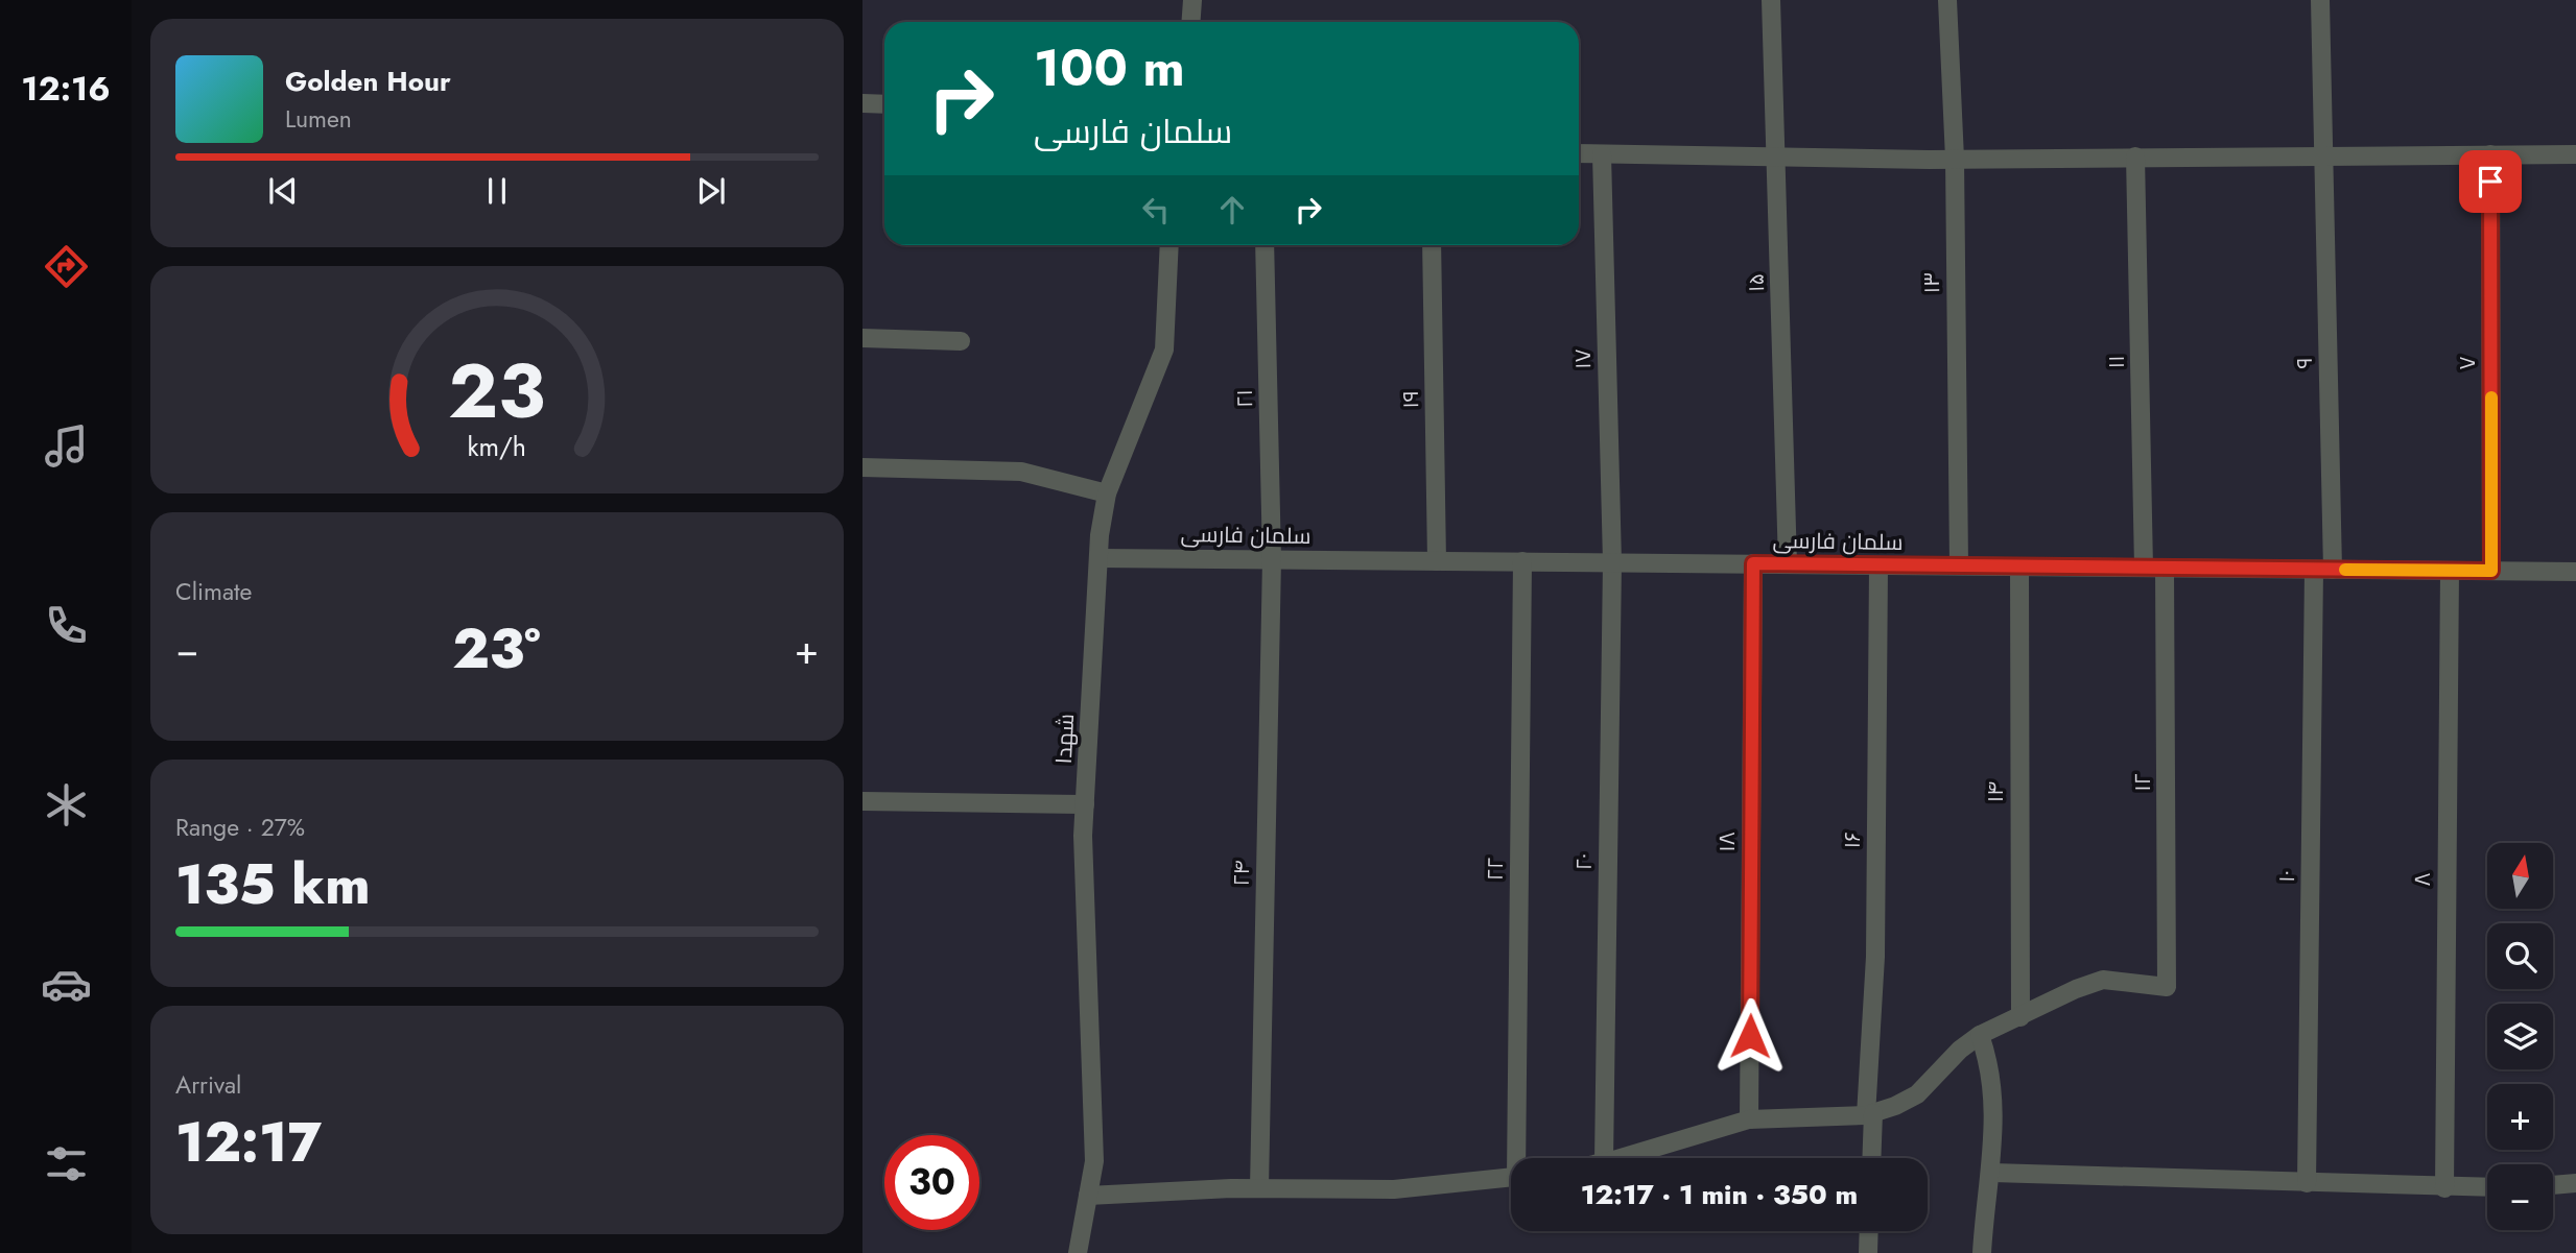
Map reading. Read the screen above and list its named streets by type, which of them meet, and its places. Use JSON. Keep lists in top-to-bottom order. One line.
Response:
{"streets":{"street":["۱۵","۱۳","۱۷","۱۱","۹","۷","۲۱","۱۹","سلمان فارسی","شهدا","۱۲","۱۴","۱۶","۱۸","۲۰","۲۲","۲۴","۱۰","۸"]},"crossings":[["۱۵","سلمان فارسی"],["۱۳","سلمان فارسی"],["۱۷","سلمان فارسی"],["۱۷","۲۰"],["۱۱","سلمان فارسی"],["۹","سلمان فارسی"],["۷","سلمان فارسی"],["۲۱","سلمان فارسی"],["۲۱","۲۴"],["۱۹","سلمان فارسی"],["سلمان فارسی","شهدا"],["سلمان فارسی","۱۲"],["سلمان فارسی","۱۴"],["سلمان فارسی","۱۶"],["سلمان فارسی","۱۸"],["سلمان فارسی","۲۰"],["سلمان فارسی","۲۲"],["سلمان فارسی","۲۴"],["سلمان فارسی","۱۰"],["سلمان فارسی","۸"],["۱۲","۱۴"]],"north":"top","page":{"tabs":"12:16","turn":["100 m","سلمان فارسی"],"song":["Golden Hour","Lumen"],"tile":["Climate",["Range · 27%","135 km"],["Arrival","12:17"]],"heat":["−","23°","+"],"map_buttons":["+","−"],"limit":"30","trip":"12:17 · 1 min · 350 m","gauge":["23","km/h"]}}
